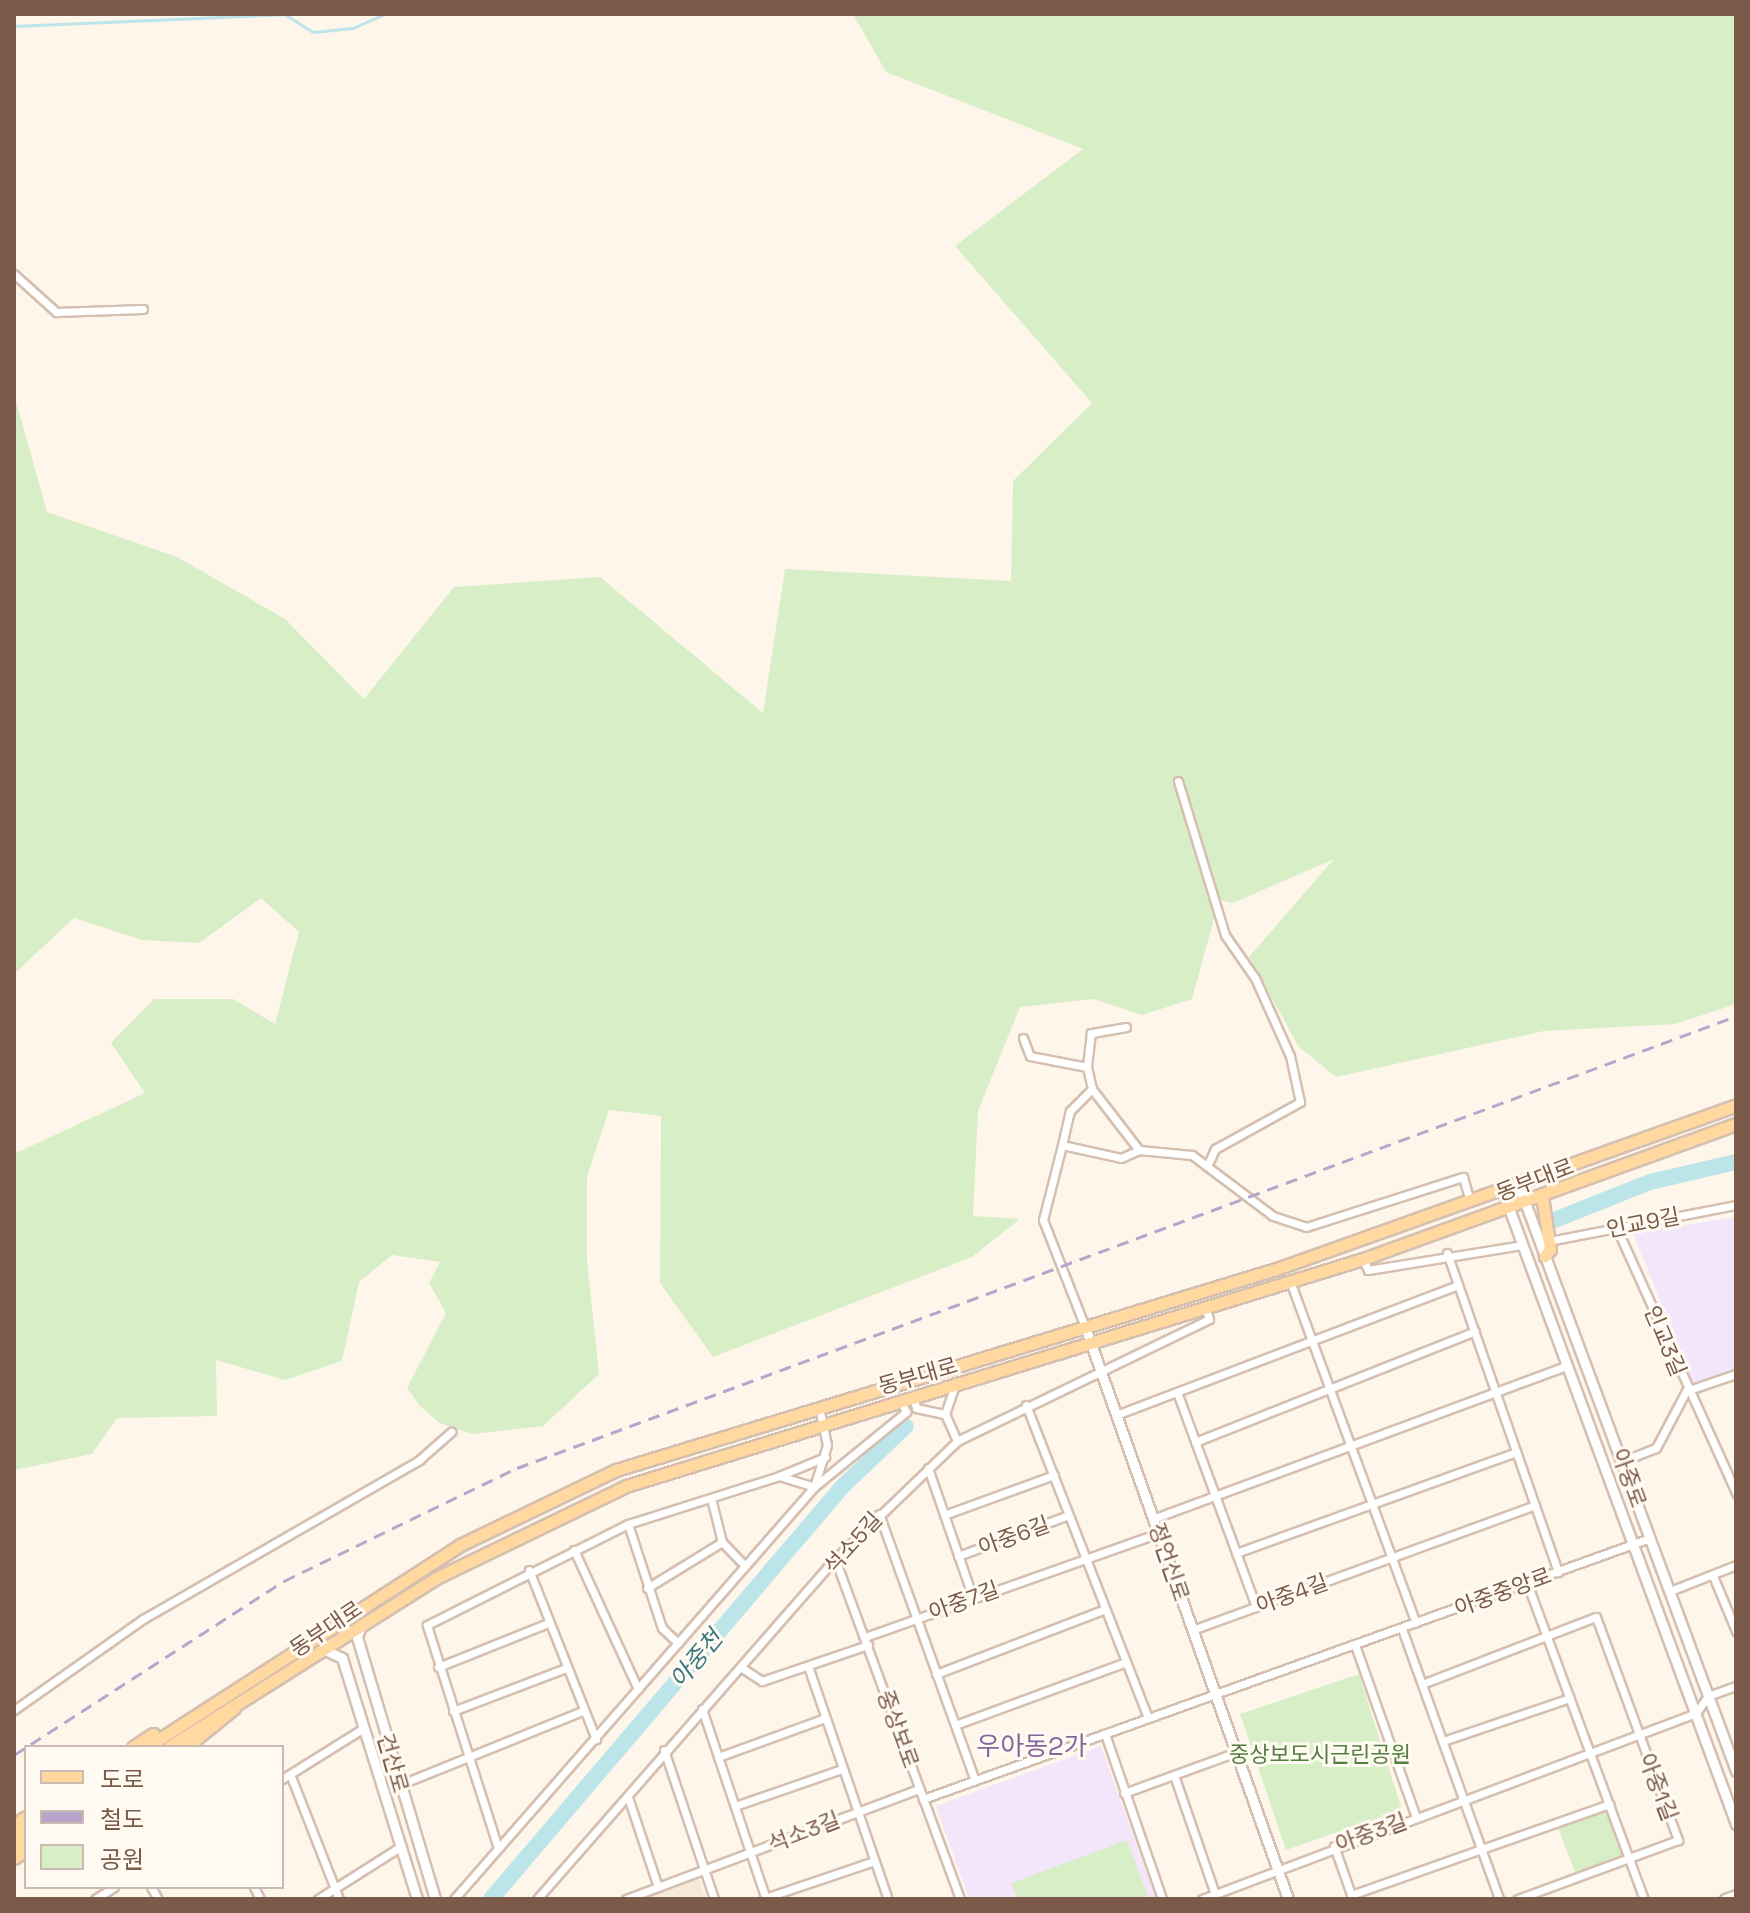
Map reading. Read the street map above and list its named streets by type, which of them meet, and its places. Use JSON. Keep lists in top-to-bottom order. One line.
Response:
{"streets":{"main road":["동부대로"],"street":["인교9길","인교3길","아중로","아중6길","석소5길","정언신로","아중중앙로","아중4길","아중7길","중상보로","건산로","아중1길","석소3길","아중3길"]},"crossings":[["동부대로","아중로"],["동부대로","석소5길"],["동부대로","정언신로"],["동부대로","건산로"],["인교9길","인교3길"],["아중로","아중중앙로"],["아중6길","석소5길"],["아중6길","아중중앙로"],["아중6길","아중7길"],["석소5길","정언신로"],["석소5길","아중7길"],["석소5길","중상보로"],["정언신로","아중중앙로"],["정언신로","아중4길"],["정언신로","아중3길"],["아중중앙로","아중7길"],["아중중앙로","중상보로"],["아중7길","중상보로"],["아중7길","석소3길"],["중상보로","석소3길"],["아중1길","아중3길"]],"districts":["우아동2가"],"water":["아중천"],"parks":["중상보도시근린공원"],"legend":["도로","철도","공원"]}
